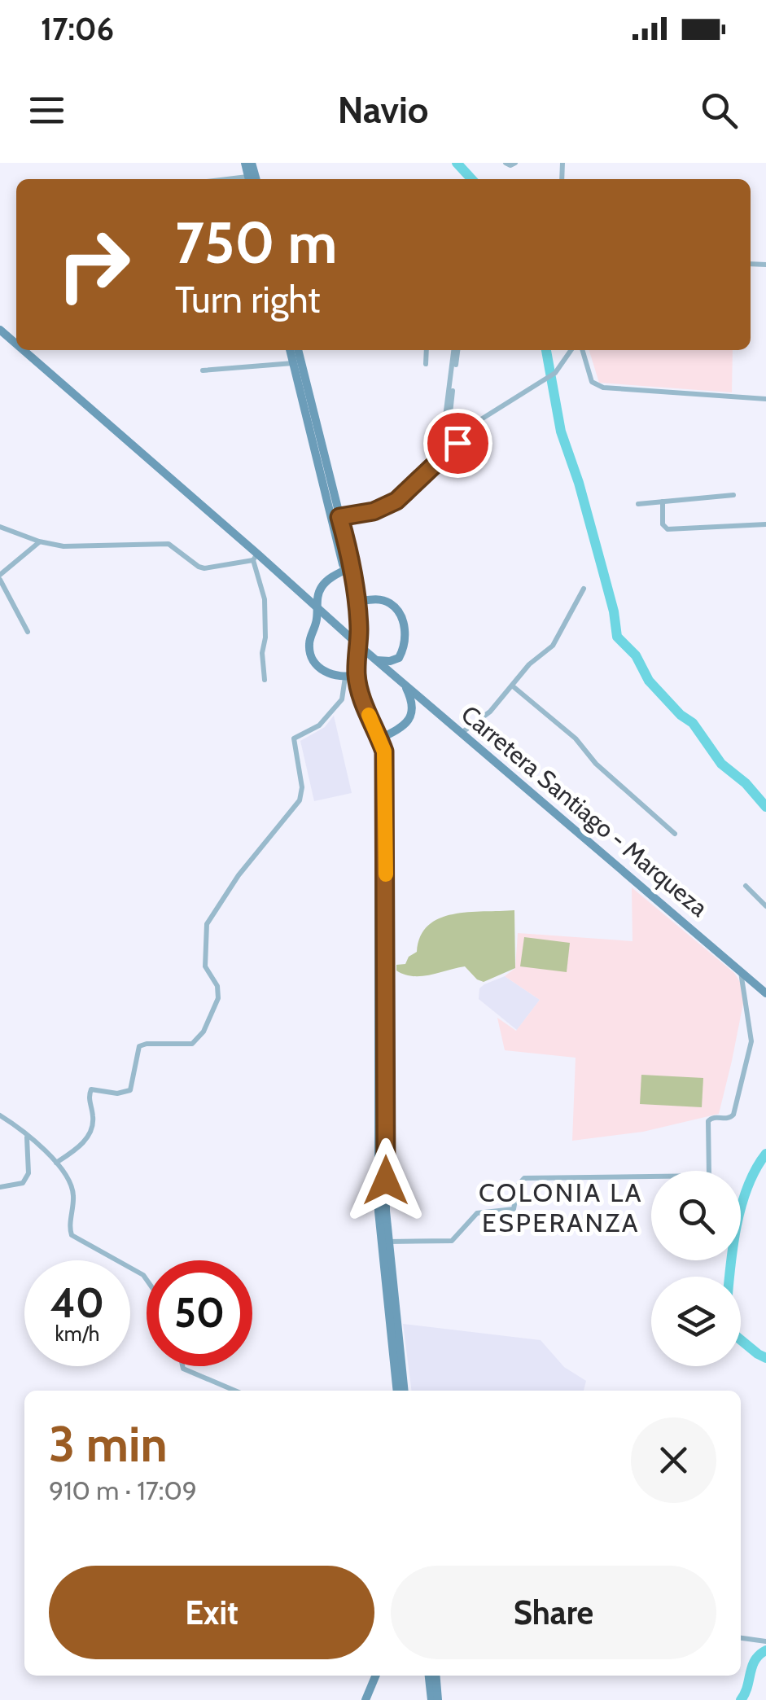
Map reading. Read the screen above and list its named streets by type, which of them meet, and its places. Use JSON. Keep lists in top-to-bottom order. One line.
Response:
{"streets":{"main road":["Carretera Santiago - Marqueza"]},"districts":["COLONIA LA ESPERANZA"],"page":{"status":"17:06","header":"Navio","turn":["750 m","Turn right"],"speed":"40 km/h","limit":"50","heading":["3 min","910 m · 17:09"],"buttons":["Exit","Share"]}}
